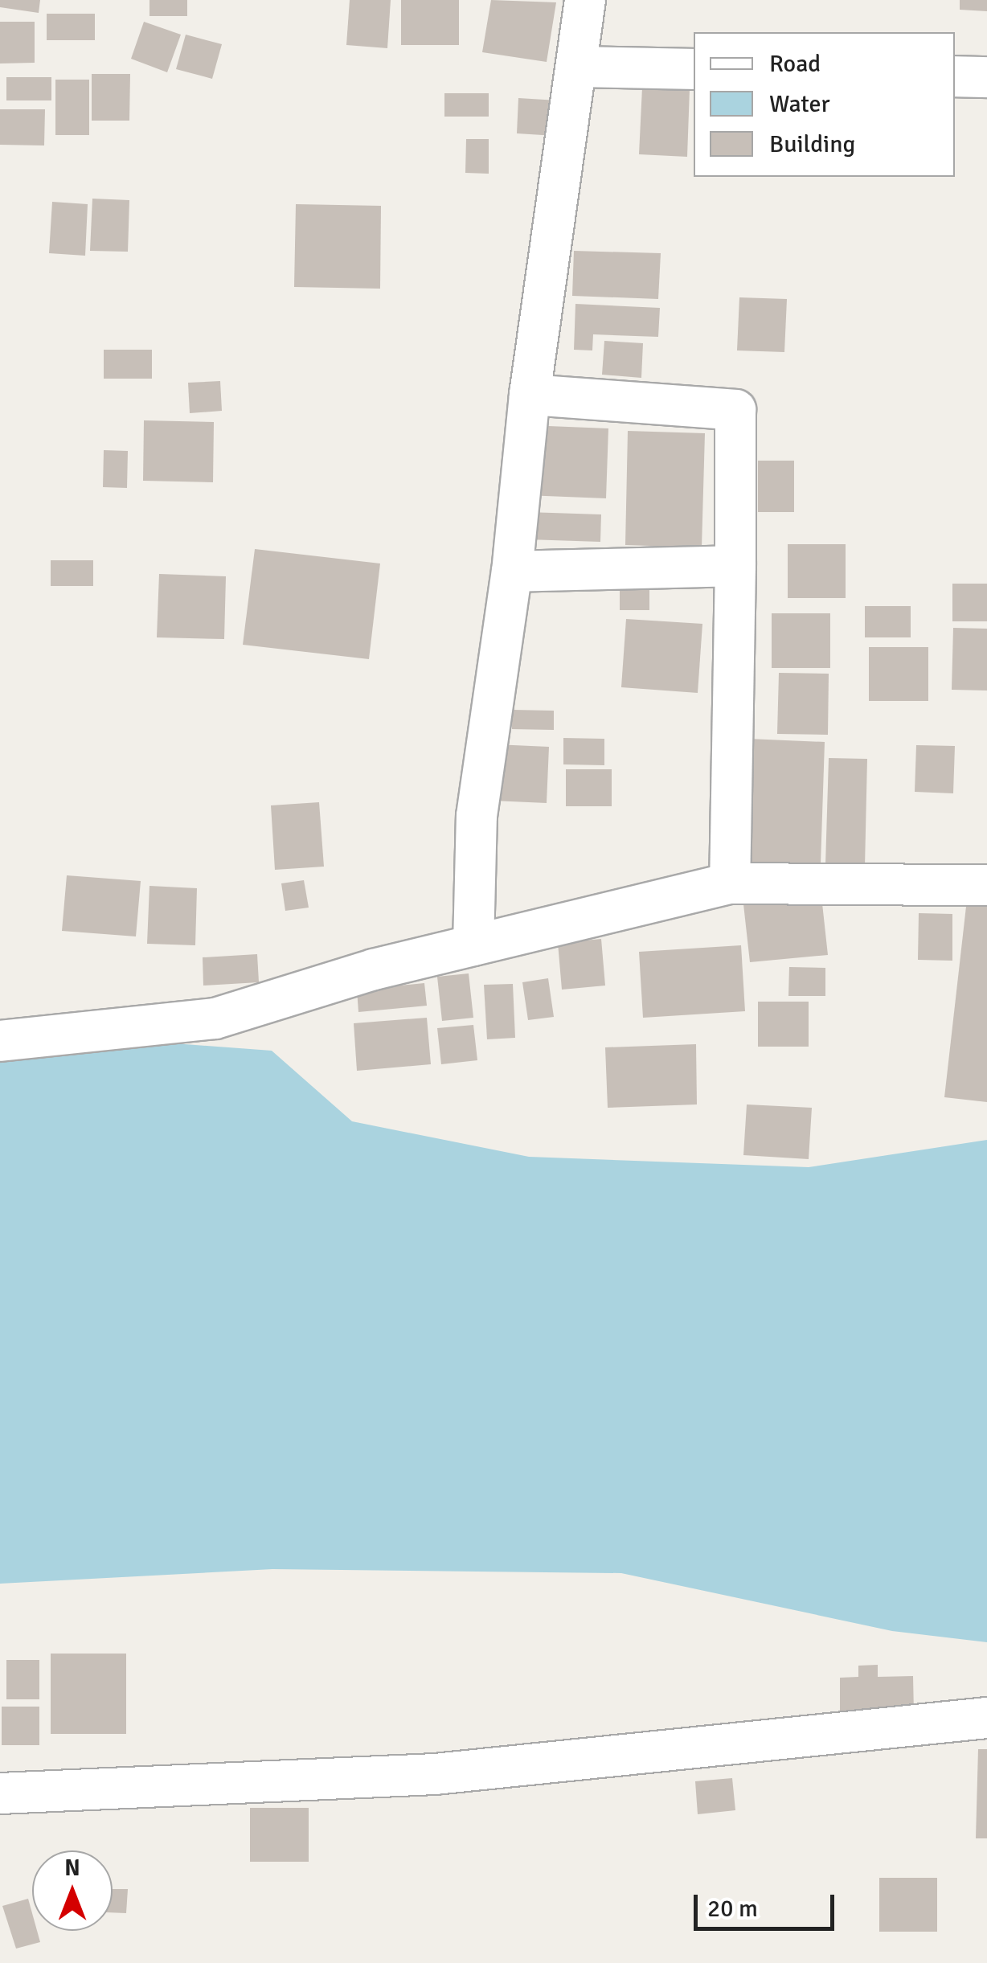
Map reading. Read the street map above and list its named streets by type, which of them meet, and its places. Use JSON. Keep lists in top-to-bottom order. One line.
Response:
{"legend":["Road","Water","Building"],"scale_bar":"20 m","north":"top"}
